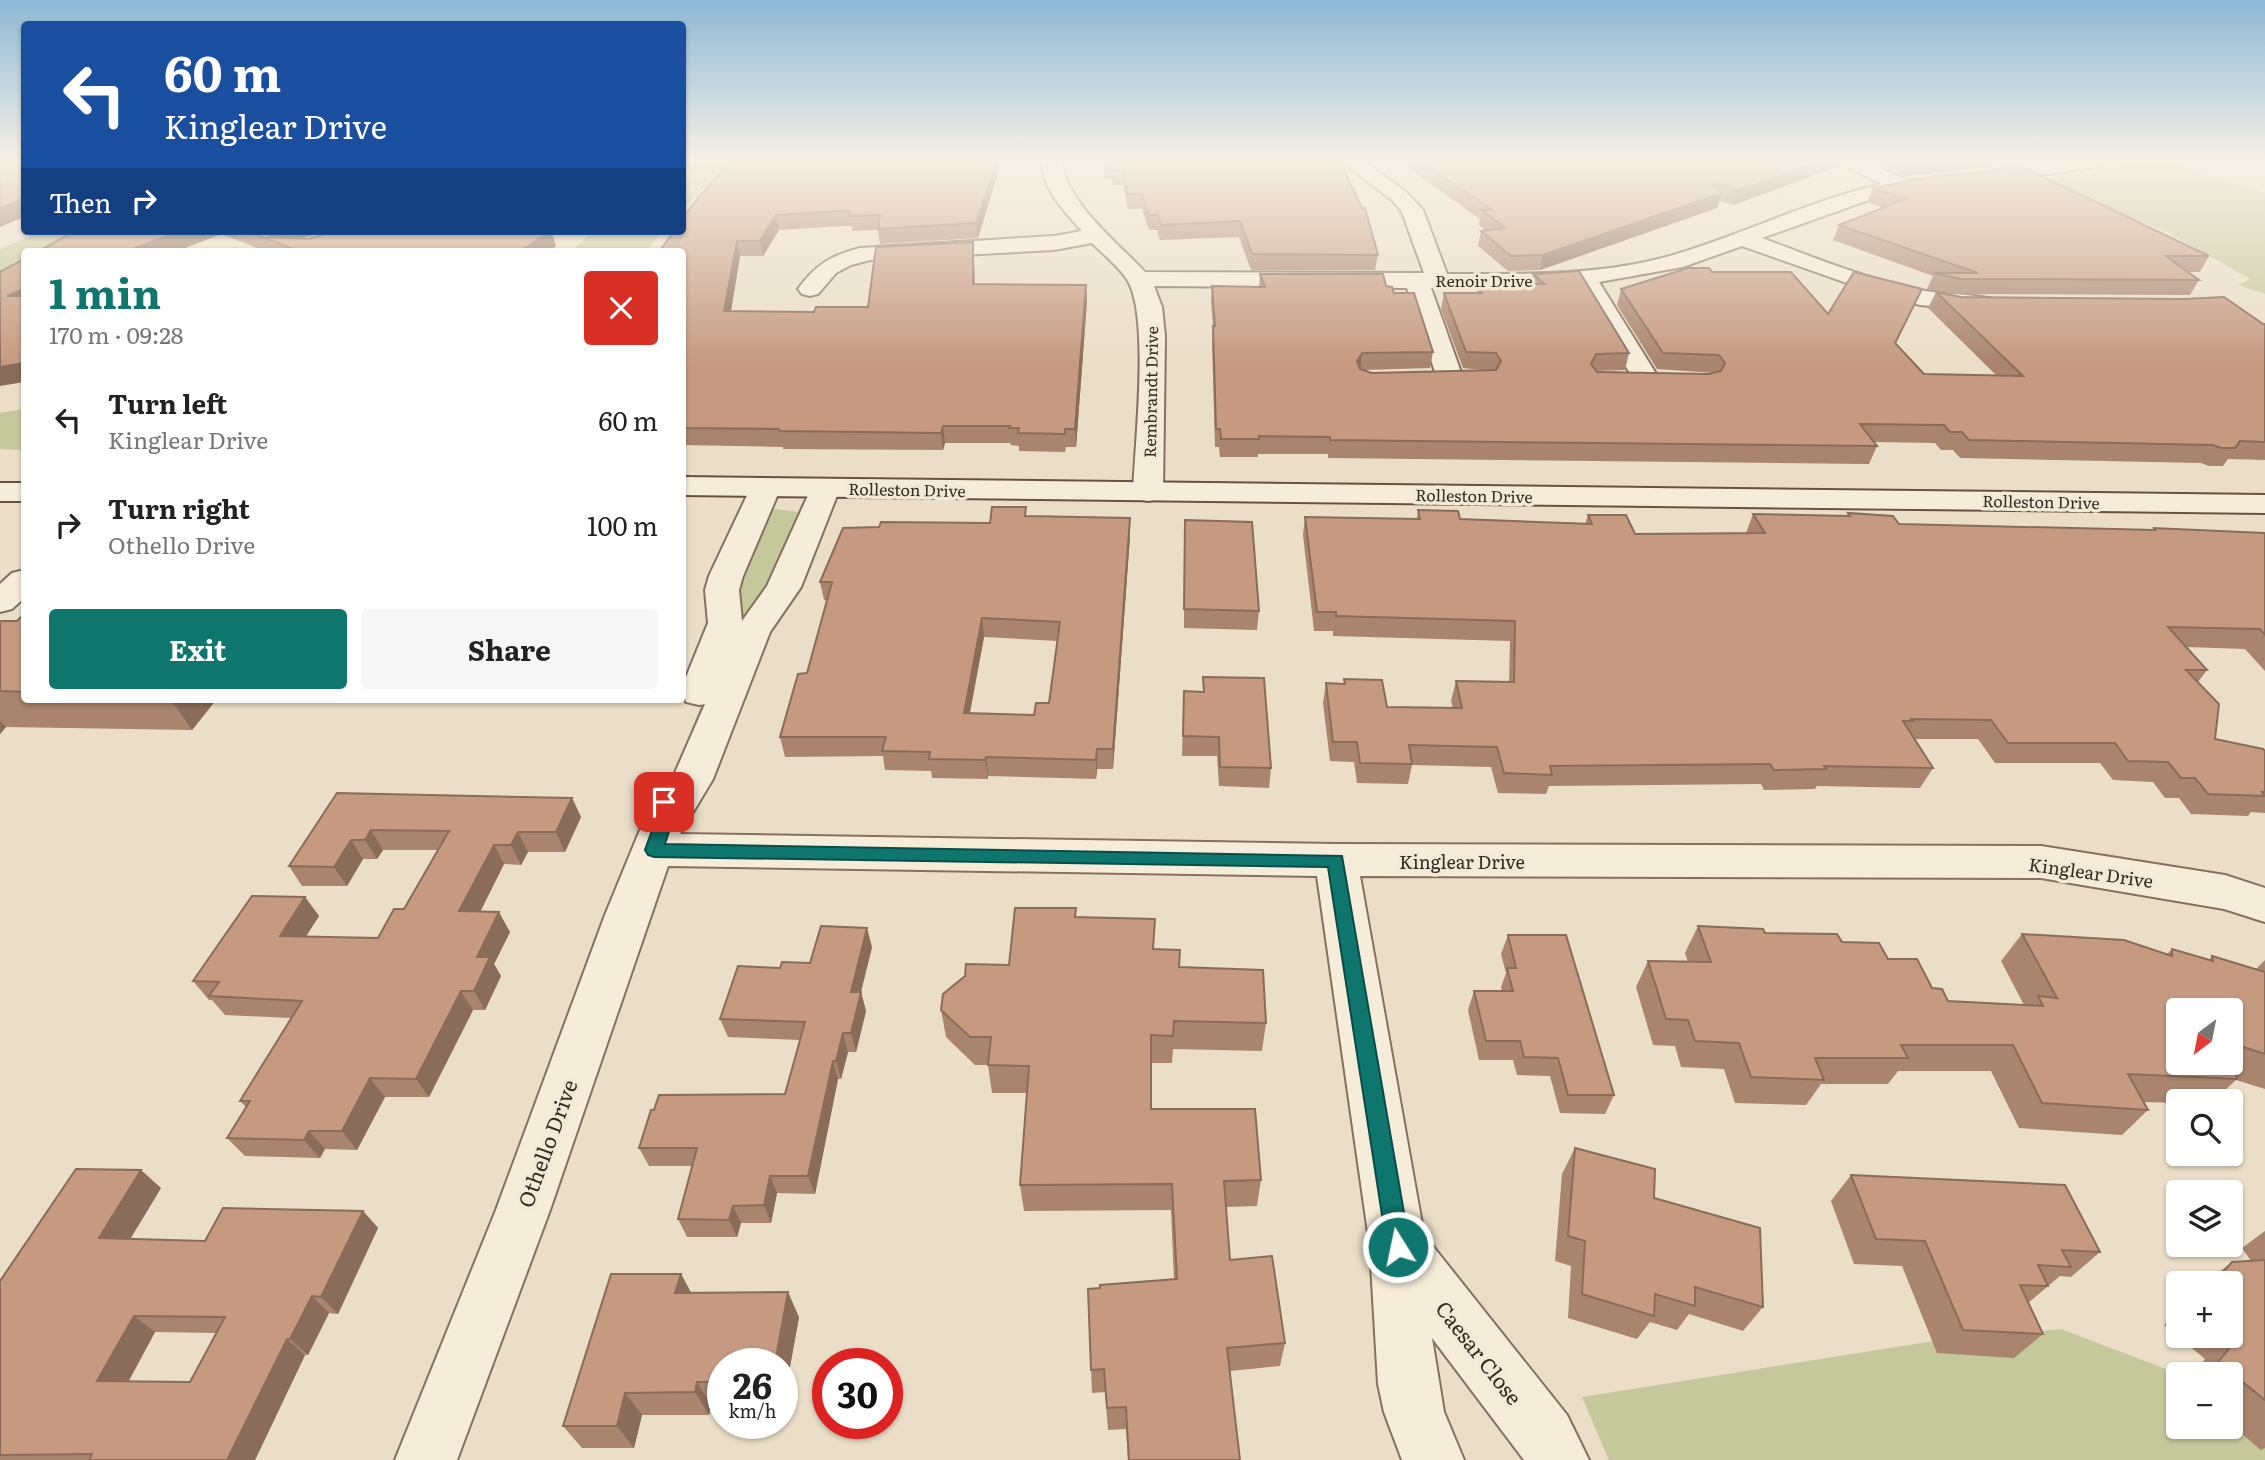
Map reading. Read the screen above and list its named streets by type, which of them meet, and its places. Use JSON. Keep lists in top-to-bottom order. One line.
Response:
{"streets":{"street":["Renoir Drive","Rembrandt Drive","Rolleston Drive","Kinglear Drive","Othello Drive","Caesar Close"]},"crossings":[["Renoir Drive","Rembrandt Drive"],["Rembrandt Drive","Rolleston Drive"],["Rolleston Drive","Othello Drive"],["Kinglear Drive","Othello Drive"],["Kinglear Drive","Caesar Close"]],"north":"bottom left","page":{"turn":["60 m","Kinglear Drive"],"then":"Then","heading":["1 min","170 m · 09:28"],"list":[{"name":"Turn left","note":"Kinglear Drive","value":"60 m"},{"name":"Turn right","note":"Othello Drive","value":"100 m"}],"buttons":["Exit","Share"],"map_buttons":["+","−"],"speed":"26 km/h","limit":"30"}}
